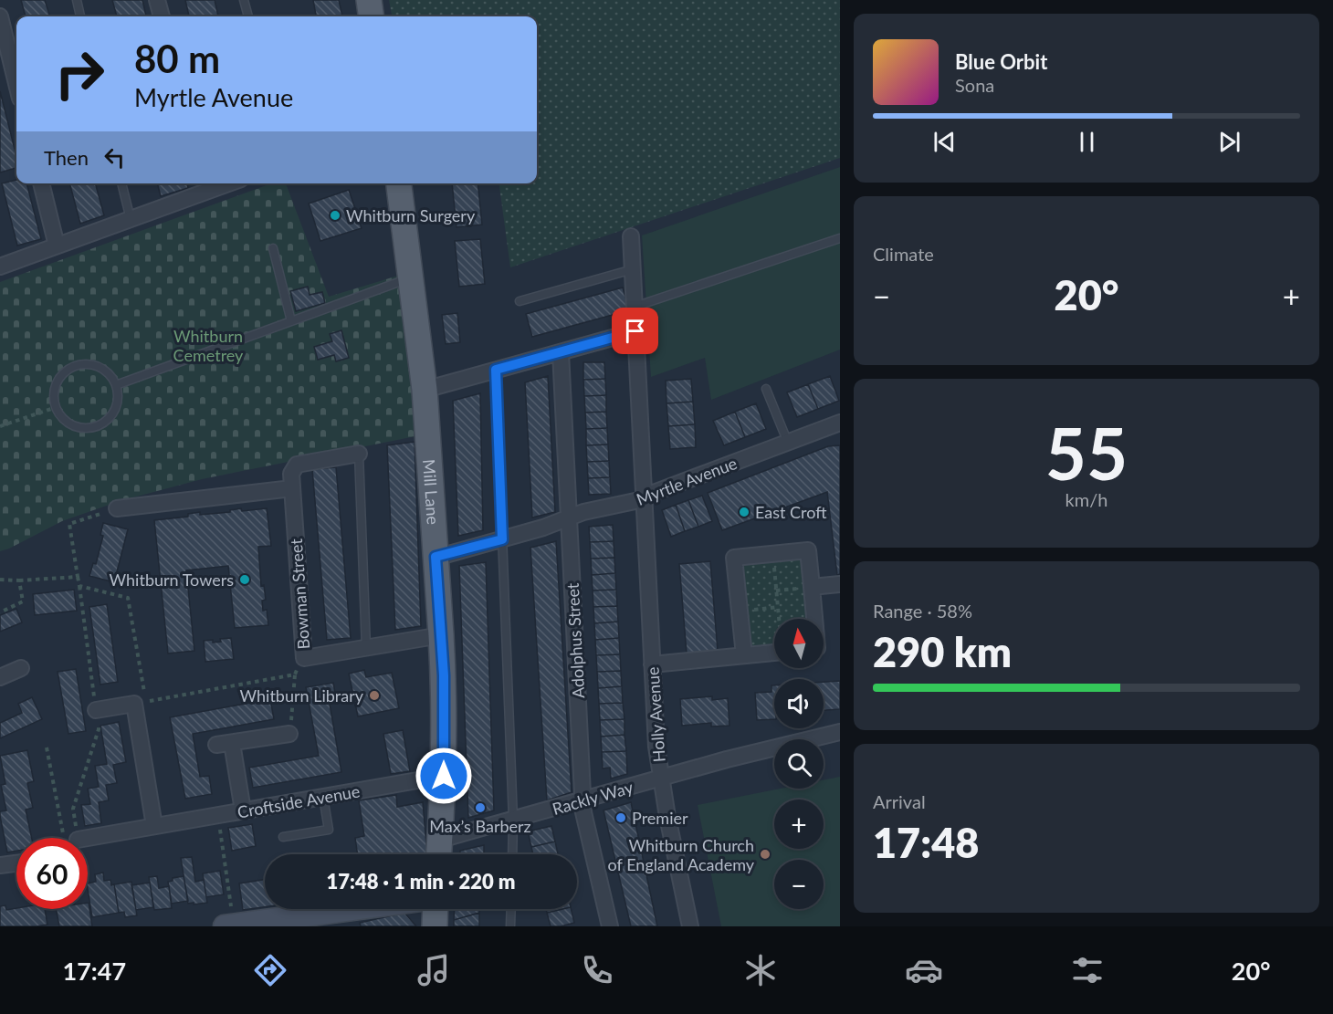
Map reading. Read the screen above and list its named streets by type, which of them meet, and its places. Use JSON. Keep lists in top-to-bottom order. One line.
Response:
{"streets":{"main road":["Mill Lane"],"street":["Myrtle Avenue","Bowman Street","Adolphus Street","Holly Avenue","Rackly Way","Croftside Avenue"]},"crossings":[["Myrtle Avenue","Mill Lane"],["Myrtle Avenue","Adolphus Street"],["Myrtle Avenue","Holly Avenue"],["Mill Lane","Bowman Street"],["Mill Lane","Rackly Way"],["Mill Lane","Croftside Avenue"],["Adolphus Street","Rackly Way"],["Holly Avenue","Rackly Way"]],"parks":["Whitburn Cemetrey"],"places":["Whitburn Surgery","East Croft","Whitburn Towers","Whitburn Library","Max’s Barberz","Premier","Whitburn Church of England Academy"],"north":"top","page":{"turn":["80 m","Myrtle Avenue"],"song":["Blue Orbit","Sona"],"then":"Then","tile":["Climate",["55","km/h"],["Range · 58%","290 km"],["Arrival","17:48"]],"heat":["−","20°","+"],"map_buttons":["+","−"],"limit":"60","trip":"17:48 · 1 min · 220 m","tabs":["17:47","20°"]}}
